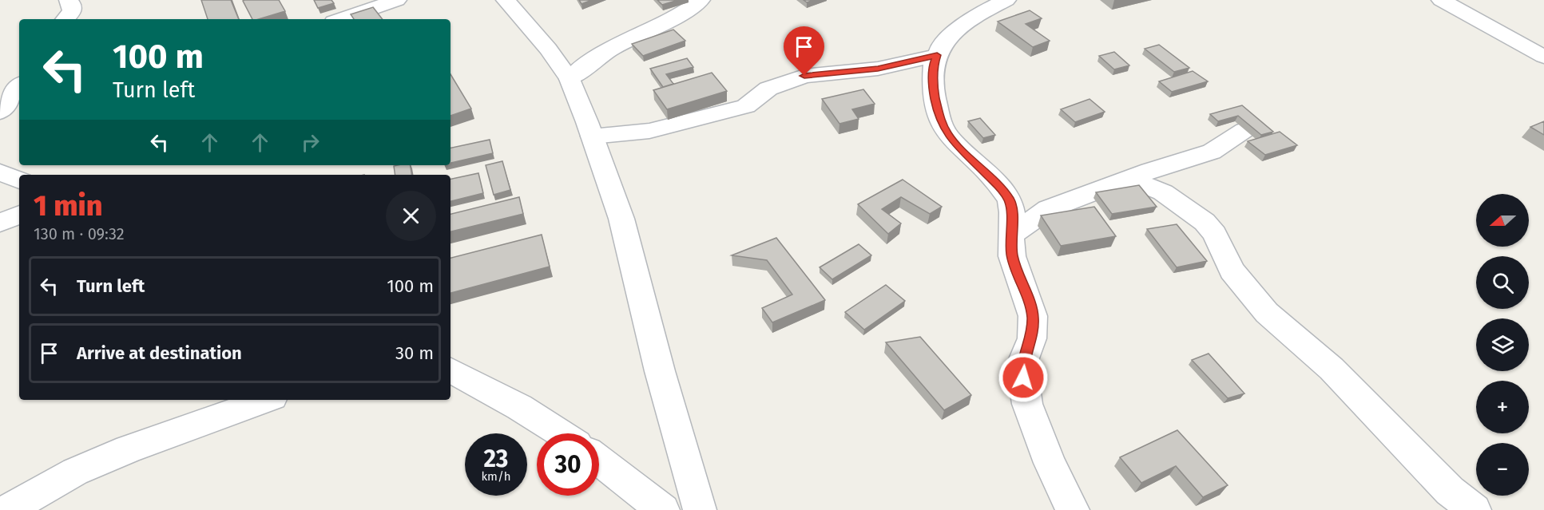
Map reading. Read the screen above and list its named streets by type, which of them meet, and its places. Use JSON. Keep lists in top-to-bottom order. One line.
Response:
{"north":"left","page":{"turn":["100 m","Turn left"],"heading":["1 min","130 m · 09:32"],"map_buttons":["+","−"],"list":[{"name":"Turn left","value":"100 m"},{"name":"Arrive at destination","value":"30 m"}],"speed":"23 km/h","limit":"30"}}
